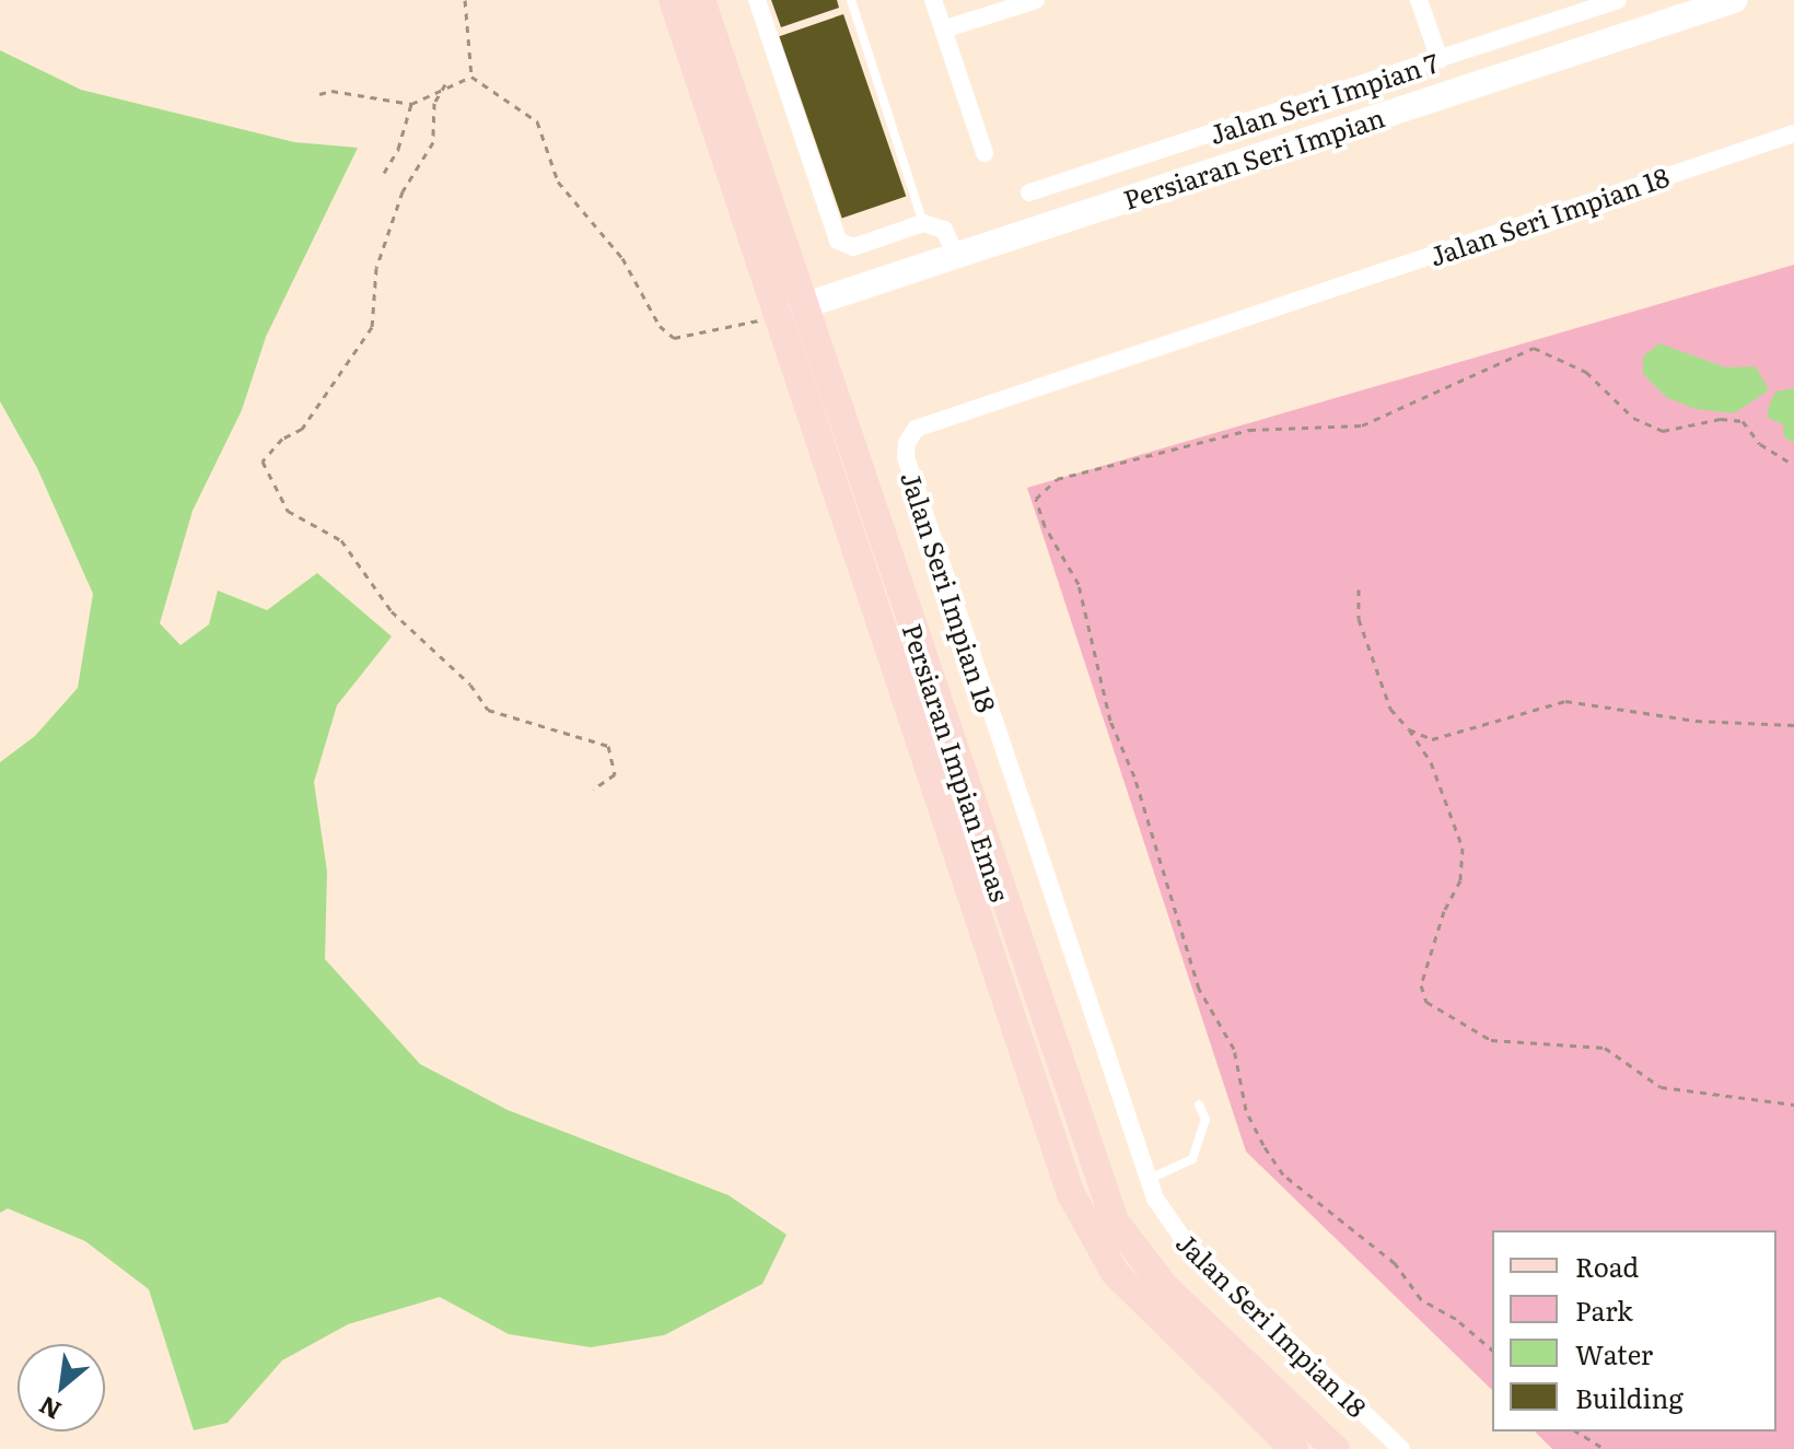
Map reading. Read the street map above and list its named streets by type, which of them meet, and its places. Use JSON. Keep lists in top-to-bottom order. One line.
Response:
{"streets":{"main road":["Persiaran Impian Emas"],"street":["Jalan Seri Impian 7","Persiaran Seri Impian","Jalan Seri Impian 18"]},"crossings":[["Persiaran Seri Impian","Persiaran Impian Emas"]],"legend":["Road","Park","Water","Building"],"north":"bottom left"}
